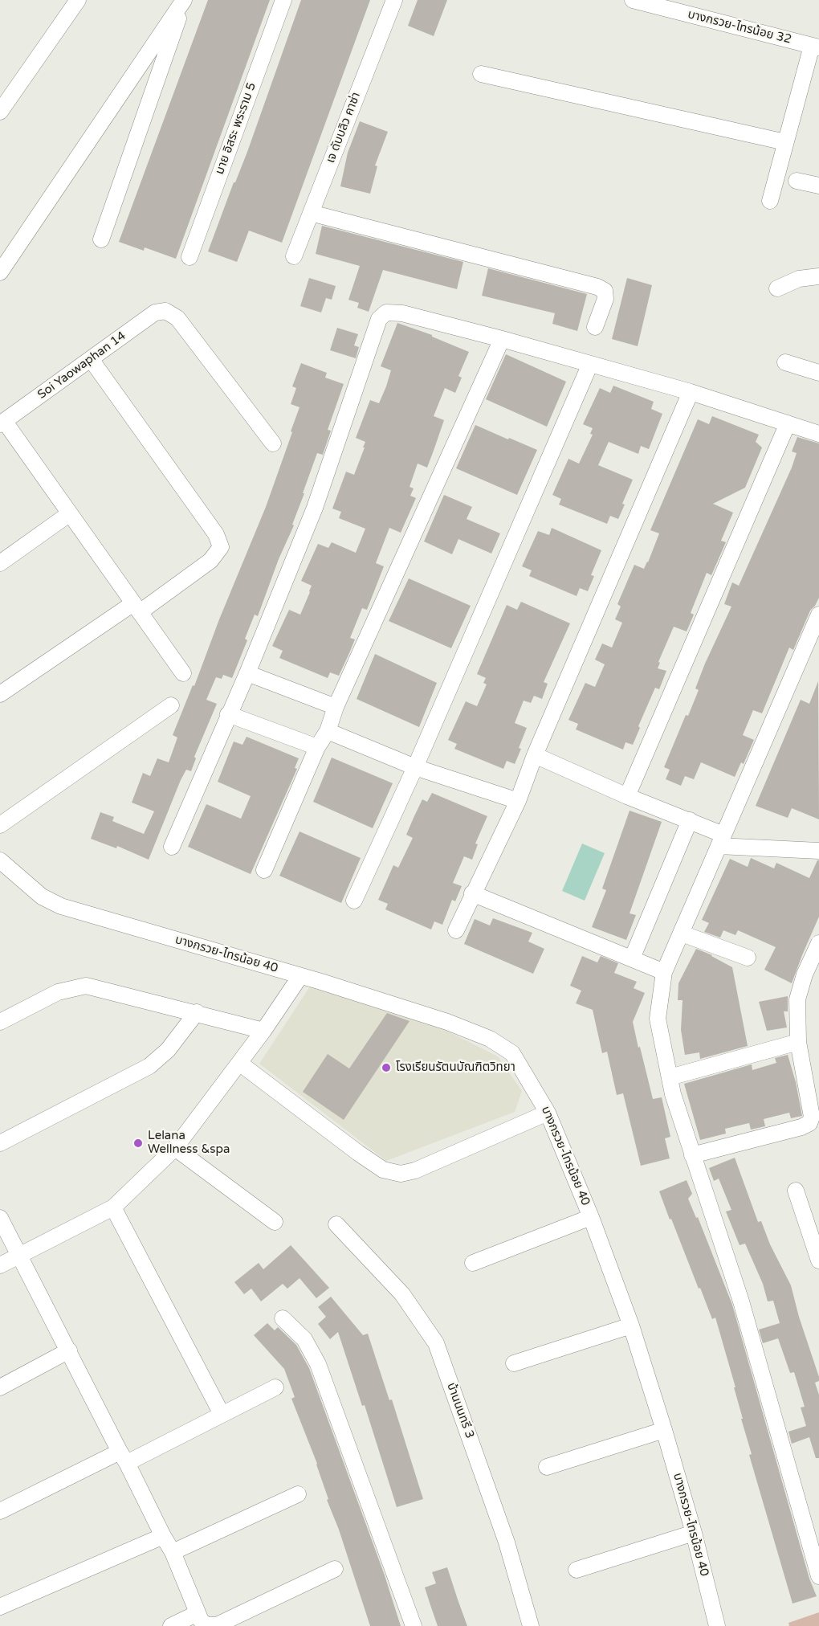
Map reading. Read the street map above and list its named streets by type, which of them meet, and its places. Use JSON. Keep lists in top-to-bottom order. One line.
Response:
{"streets":{"street":["บางกรวย-ไทรน้อย 32","เจ ดับบลิว คาซ่า","มาย อิสระ พระราม 5","Soi Yaowaphan 14","บางกรวย-ไทรน้อย 40","บ้านนนทรี 3"]},"places":["โรงเรียนรัตนบัณฑิตวิทยา","Lelana Wellness &spa"]}
